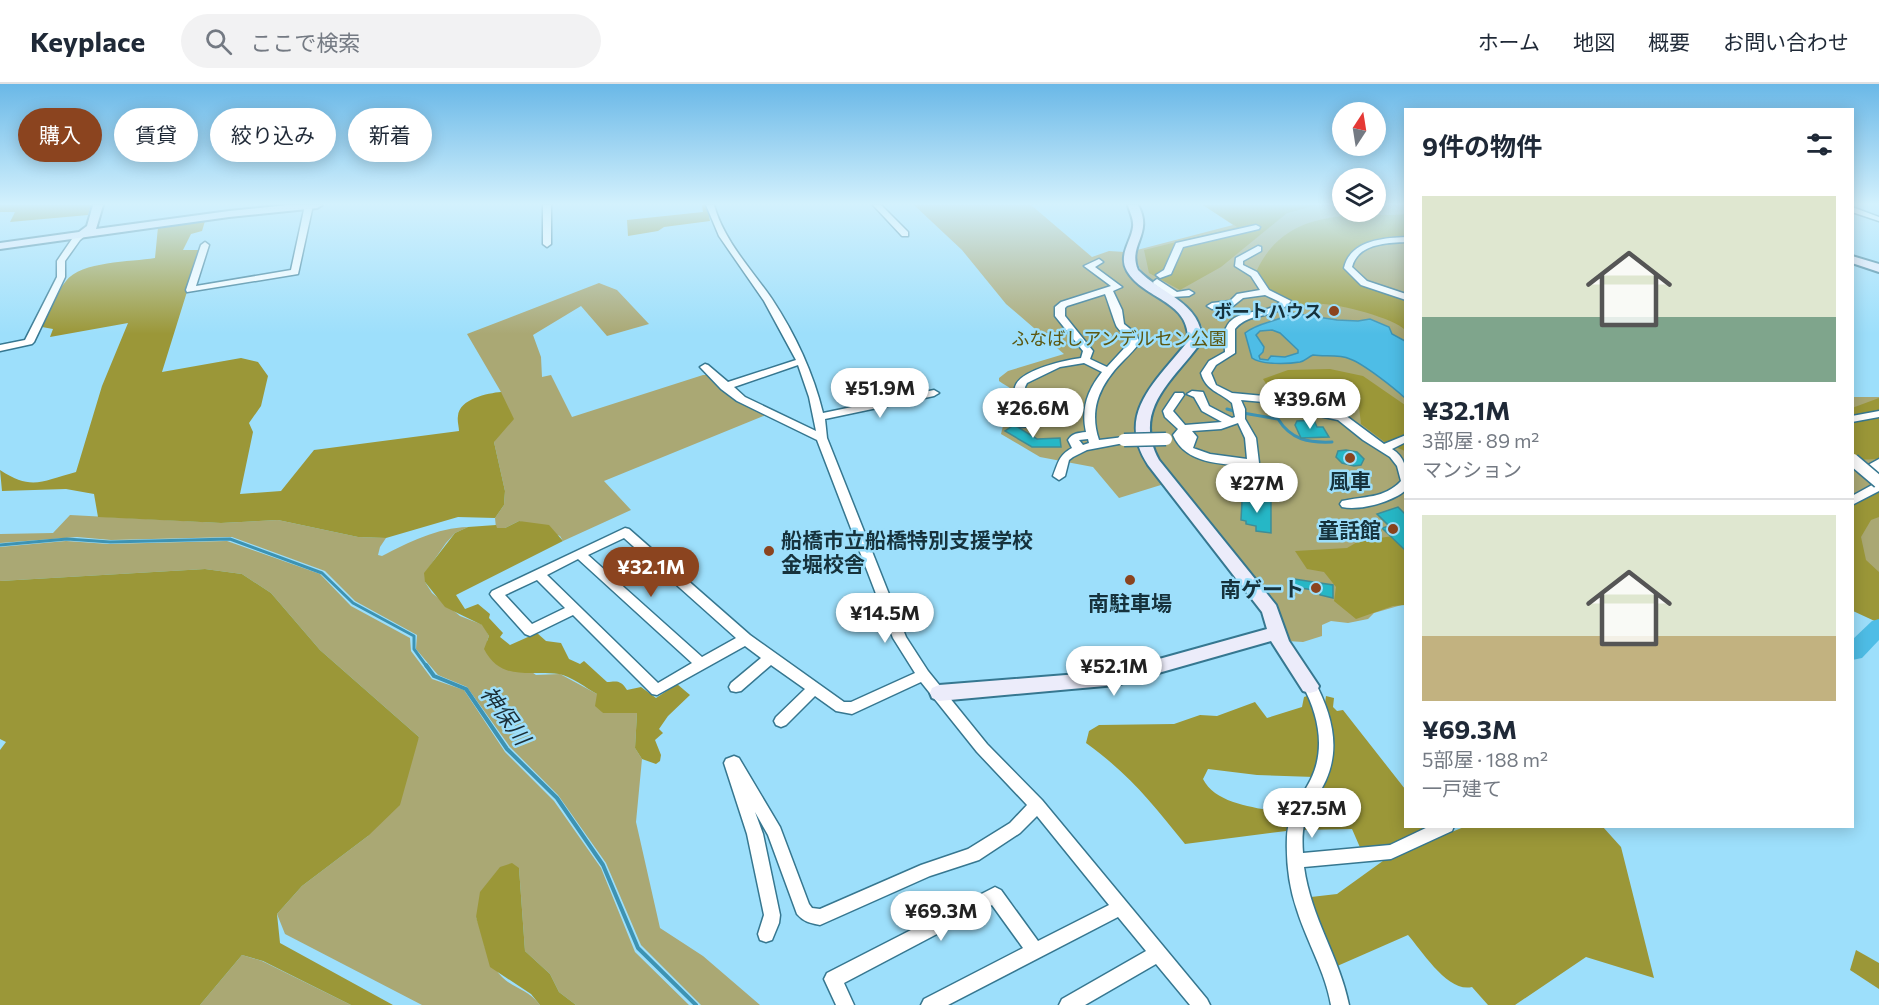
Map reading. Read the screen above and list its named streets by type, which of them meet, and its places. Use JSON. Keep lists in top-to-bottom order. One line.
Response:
{"water":["神保川"],"parks":["ふなばしアンデルセン公園"],"places":["ボートハウス","風車","童話館","船橋市立船橋特別支援学校 金堀校舎","南駐車場","南ゲート"],"north":"top","page":{"header":"Keyplace","search":"ここで検索","nav":["ホーム","地図","概要","お問い合わせ"],"chip":["購入","賃貸","絞り込み","新着"],"heading":"9件の物件","list":[{"name":"¥32.1M","note":"3部屋 · 89 m² · マンション"},{"name":"¥69.3M","note":"5部屋 · 188 m² · 一戸建て"}],"price":["¥51.9M","¥39.6M","¥26.6M","¥27M","¥32.1M","¥14.5M","¥52.1M","¥27.5M","¥69.3M"]}}
